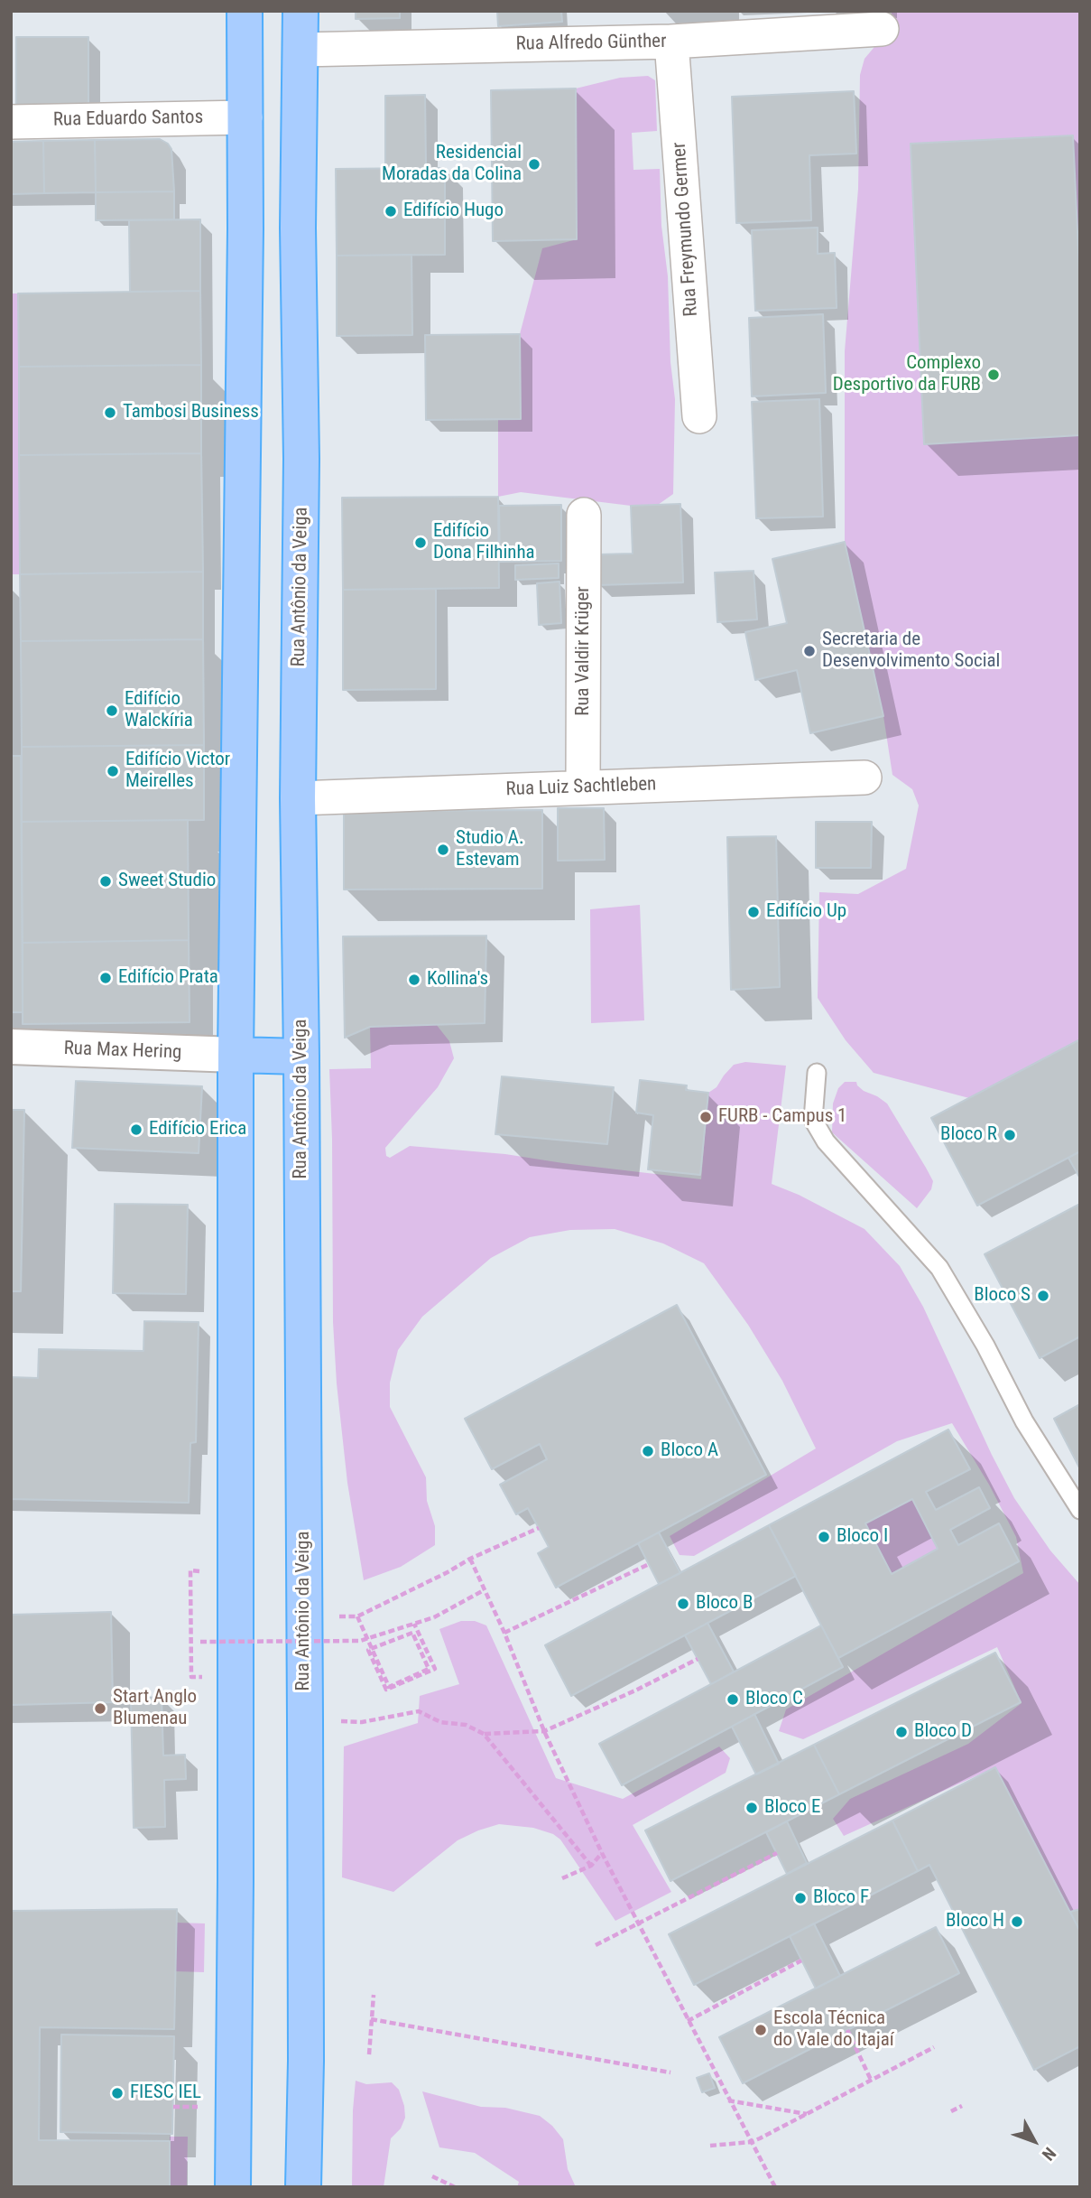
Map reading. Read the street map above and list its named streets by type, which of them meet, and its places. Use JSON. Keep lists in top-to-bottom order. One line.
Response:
{"streets":{"main road":["Rua Antônio da Veiga"],"street":["Rua Alfredo Günther","Rua Eduardo Santos","Rua Freymundo Germer","Rua Valdir Krüger","Rua Luiz Sachtleben","Rua Max Hering"]},"crossings":[["Rua Alfredo Günther","Rua Freymundo Germer"],["Rua Alfredo Günther","Rua Antônio da Veiga"],["Rua Antônio da Veiga","Rua Luiz Sachtleben"],["Rua Valdir Krüger","Rua Luiz Sachtleben"]],"places":["Residencial Moradas da Colina","Edifício Hugo","Complexo Desportivo da FURB","Tambosi Business","Edifício Dona Filhinha","Secretaria de Desenvolvimento Social","Edifício Walckíria","Edifício Victor Meirelles","Studio A. Estevam","Sweet Studio","Edifício Up","Edifício Prata","Kollina's","FURB - Campus 1","Edifício Erica","Bloco R","Bloco S","Bloco A","Bloco I","Bloco B","Bloco C","Start Anglo Blumenau","Bloco D","Bloco E","Bloco F","Bloco H","Escola Técnica do Vale do Itajaí","FIESC IEL"],"north":"bottom right"}
